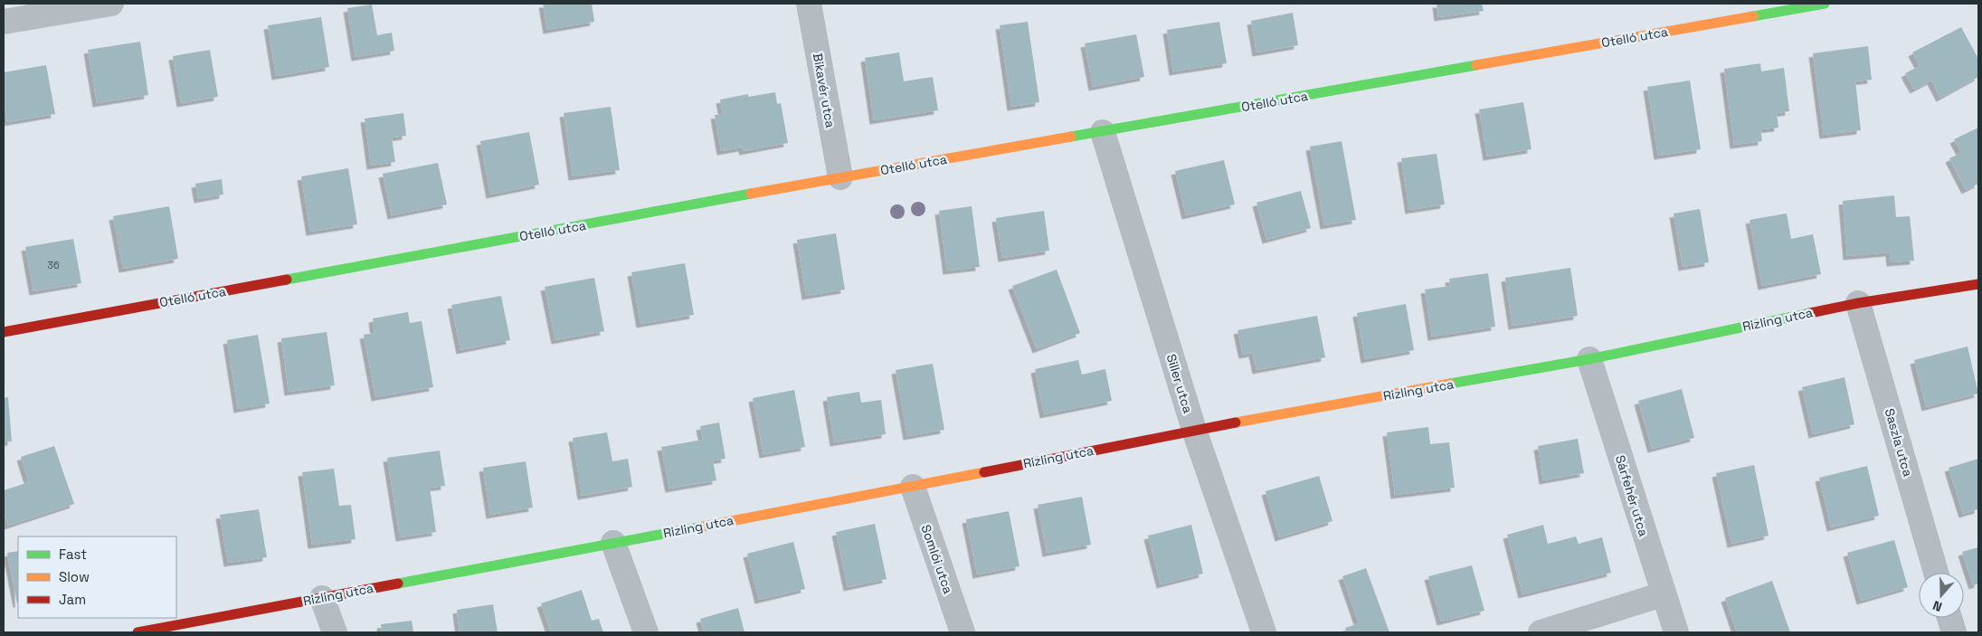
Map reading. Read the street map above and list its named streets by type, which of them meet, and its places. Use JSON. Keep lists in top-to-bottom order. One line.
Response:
{"streets":{"street":["Otelló utca","Bikavér utca","Rizling utca","Siller utca","Saszla utca","Sárfehér utca","Somlói utca"]},"crossings":[["Otelló utca","Bikavér utca"],["Otelló utca","Siller utca"],["Rizling utca","Siller utca"],["Rizling utca","Saszla utca"],["Rizling utca","Sárfehér utca"],["Rizling utca","Somlói utca"]],"house_numbers":["36"],"legend":["Fast","Slow","Jam"],"north":"bottom"}
